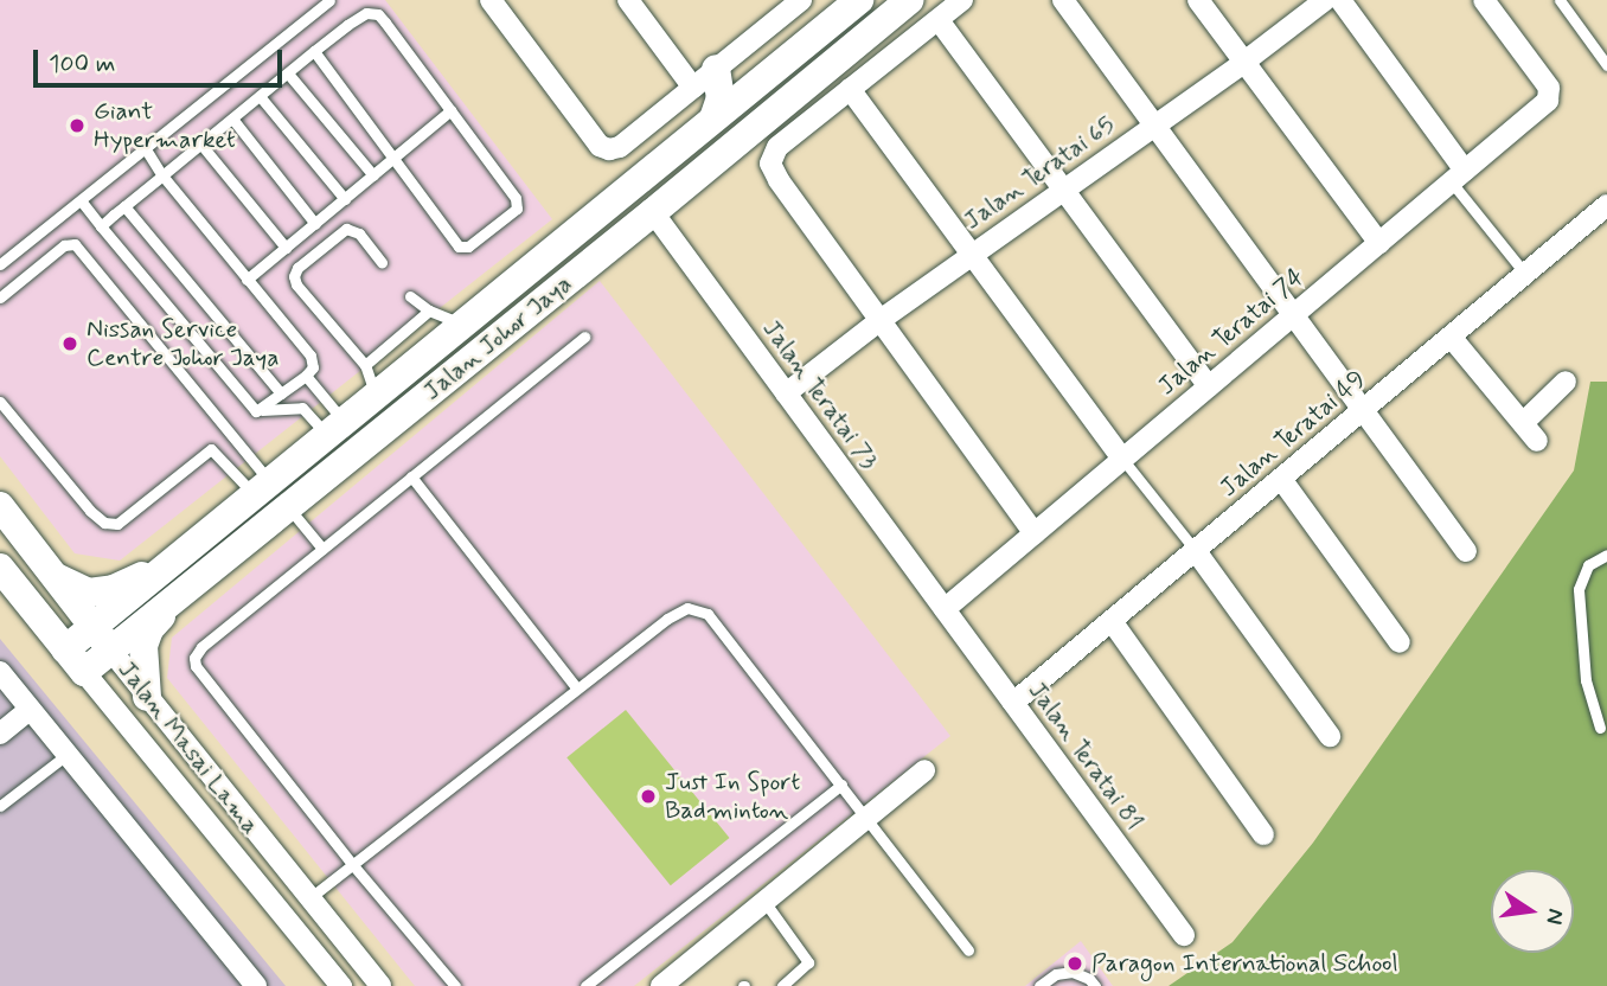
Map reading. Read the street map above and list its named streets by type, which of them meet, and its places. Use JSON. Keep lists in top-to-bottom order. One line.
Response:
{"streets":{"main road":["Jalan Johor Jaya","Jalan Masai Lama"],"street":["Jalan Teratai 65","Jalan Teratai 74","Jalan Teratai 73","Jalan Teratai 49","Jalan Teratai 81"]},"crossings":[["Jalan Teratai 65","Jalan Teratai 73"],["Jalan Teratai 74","Jalan Teratai 73"],["Jalan Teratai 74","Jalan Teratai 81"],["Jalan Johor Jaya","Jalan Teratai 73"],["Jalan Johor Jaya","Jalan Masai Lama"],["Jalan Teratai 73","Jalan Teratai 81"],["Jalan Teratai 49","Jalan Teratai 81"]],"places":["Giant Hypermarket","Nissan Service Centre Johor Jaya","Just In Sport Badminton","Paragon International School"],"scale_bar":"100 m","north":"right"}
